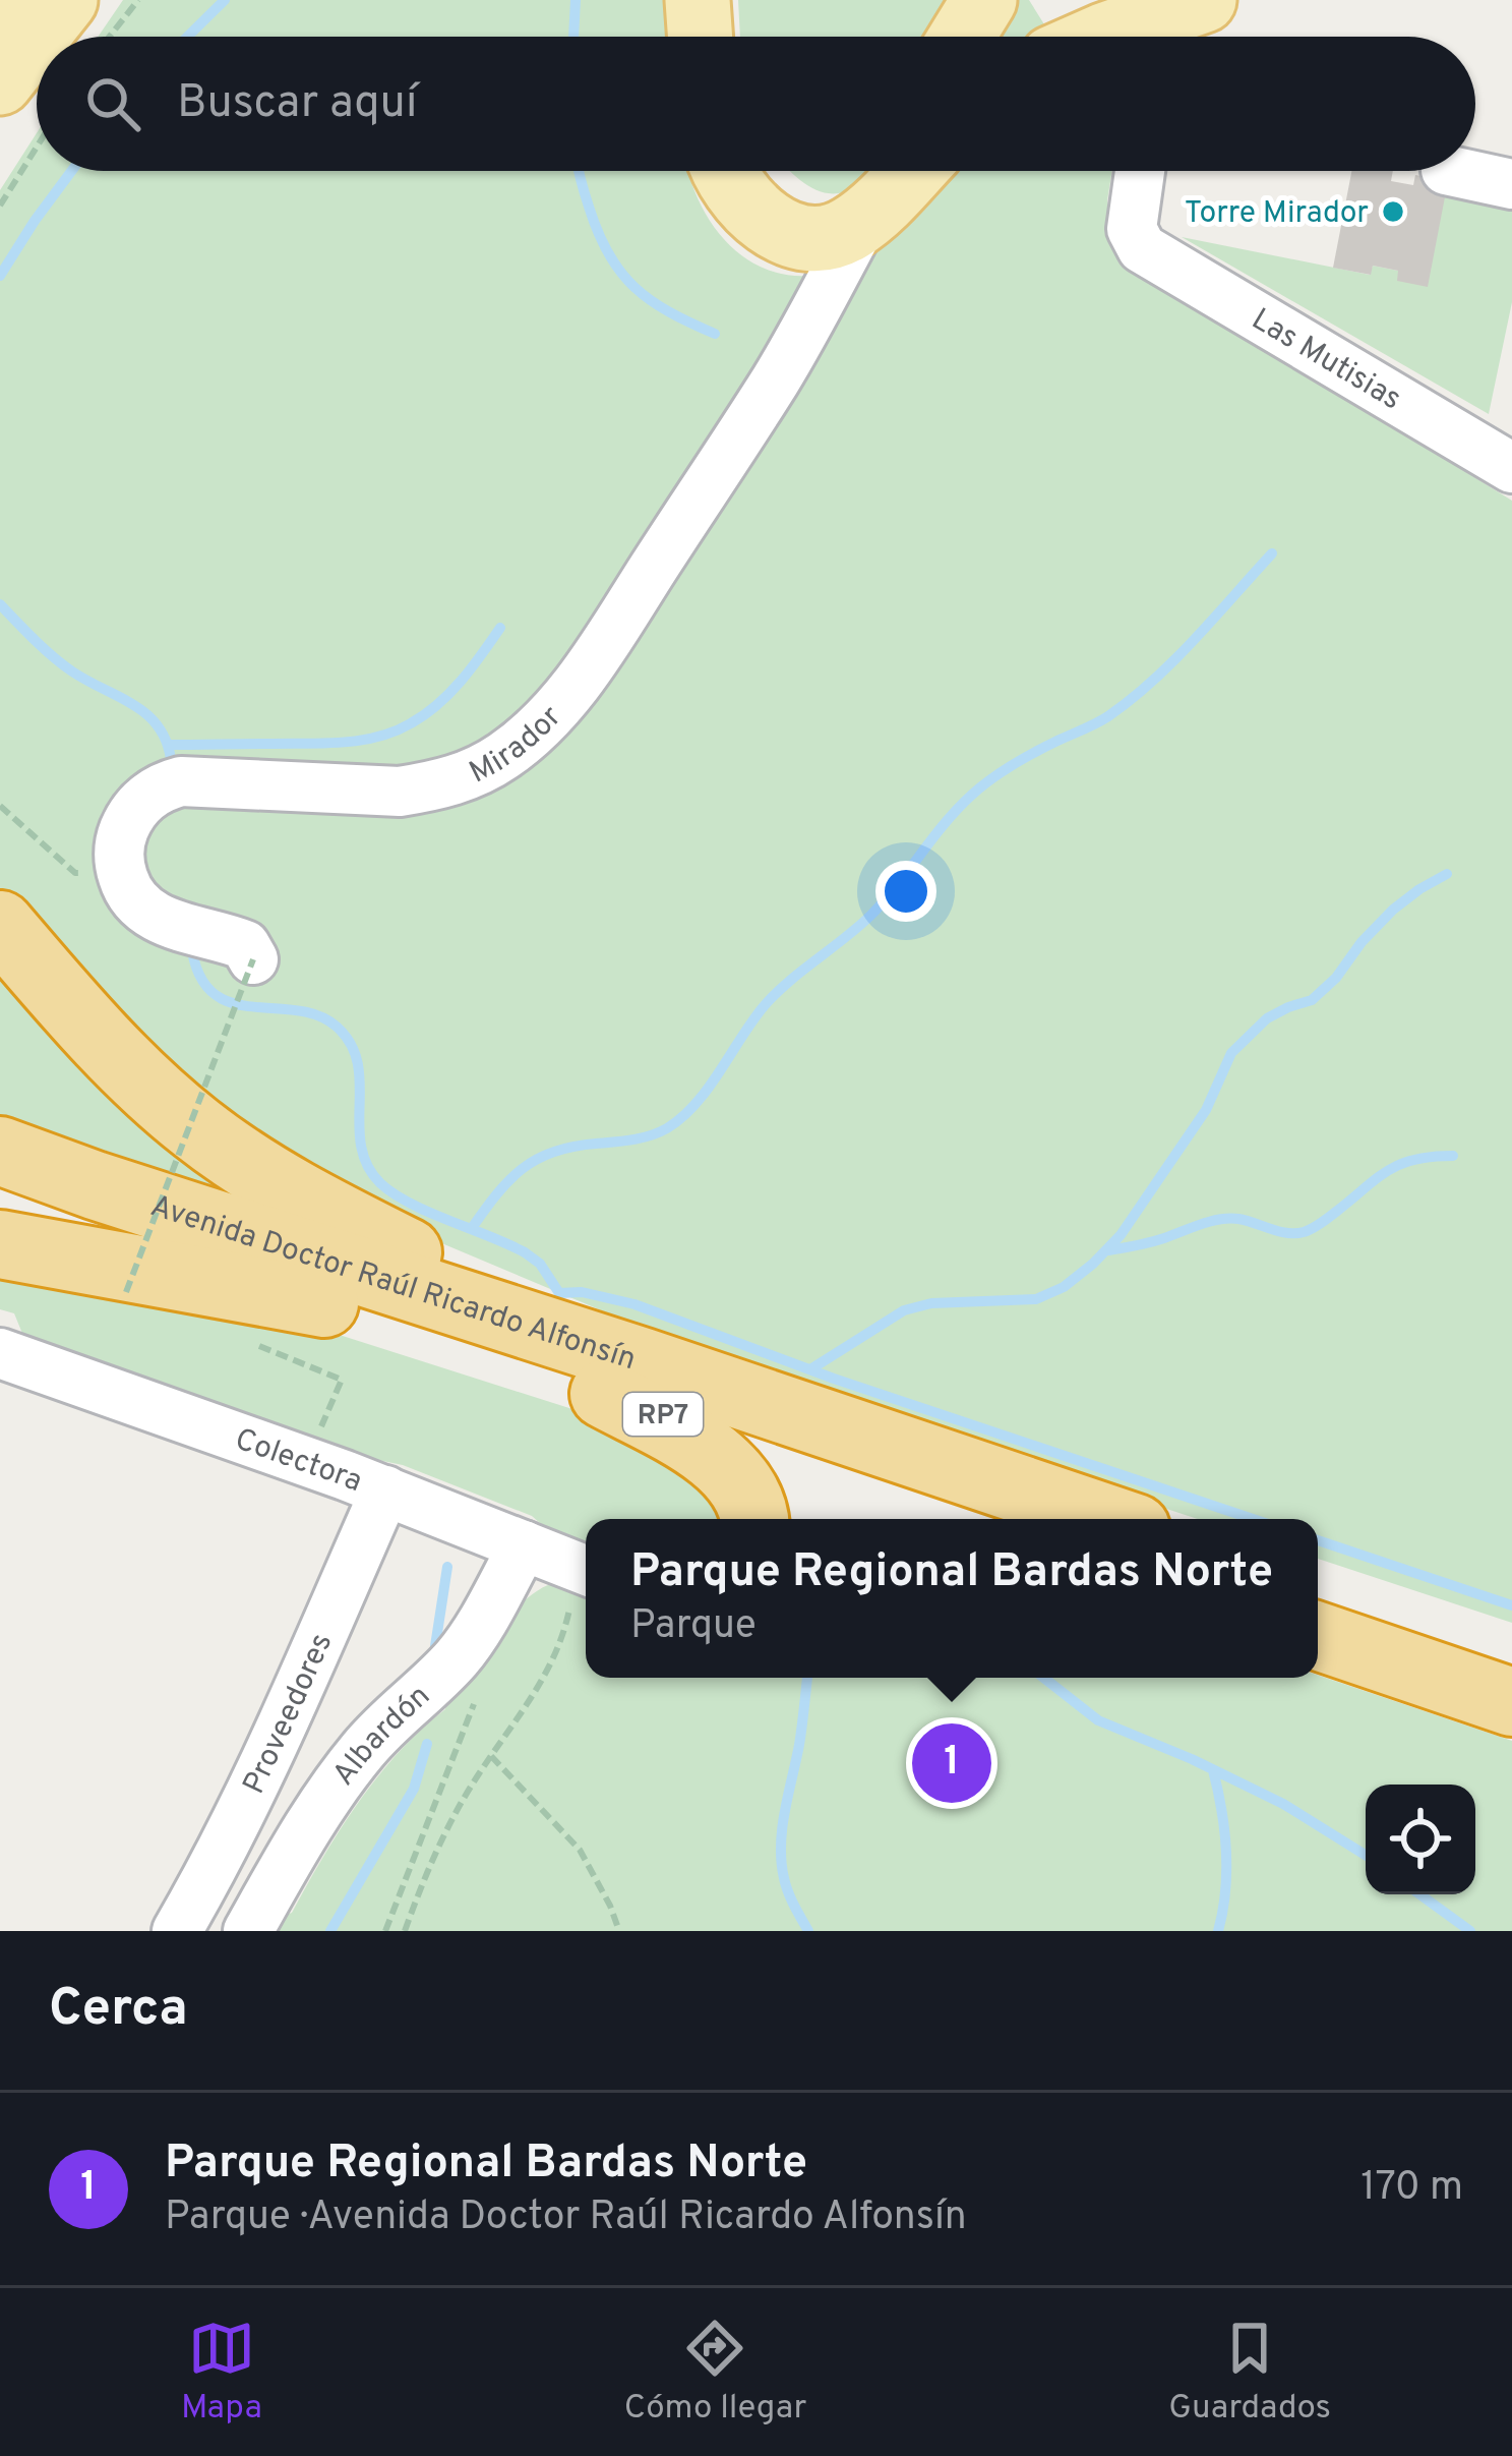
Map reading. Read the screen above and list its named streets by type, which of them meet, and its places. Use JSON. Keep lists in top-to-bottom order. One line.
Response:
{"streets":{"highway":["Avenida Doctor Raúl Ricardo Alfonsín","RP7"],"street":["Las Mutisias","Mirador","Colectora","Proveedores","Albardón"]},"crossings":[["Colectora","Proveedores"],["Colectora","Albardón"]],"places":["Torre Mirador"],"page":{"search":"Buscar aquí","popup":["Parque Regional Bardas Norte","Parque"],"pins":"1","heading":"Cerca","list":[{"mark":"1","name":"Parque Regional Bardas Norte","note":"Parque · Avenida Doctor Raúl Ricardo Alfonsín","value":"170 m"}],"nav":["Mapa","Cómo llegar","Guardados"]}}
